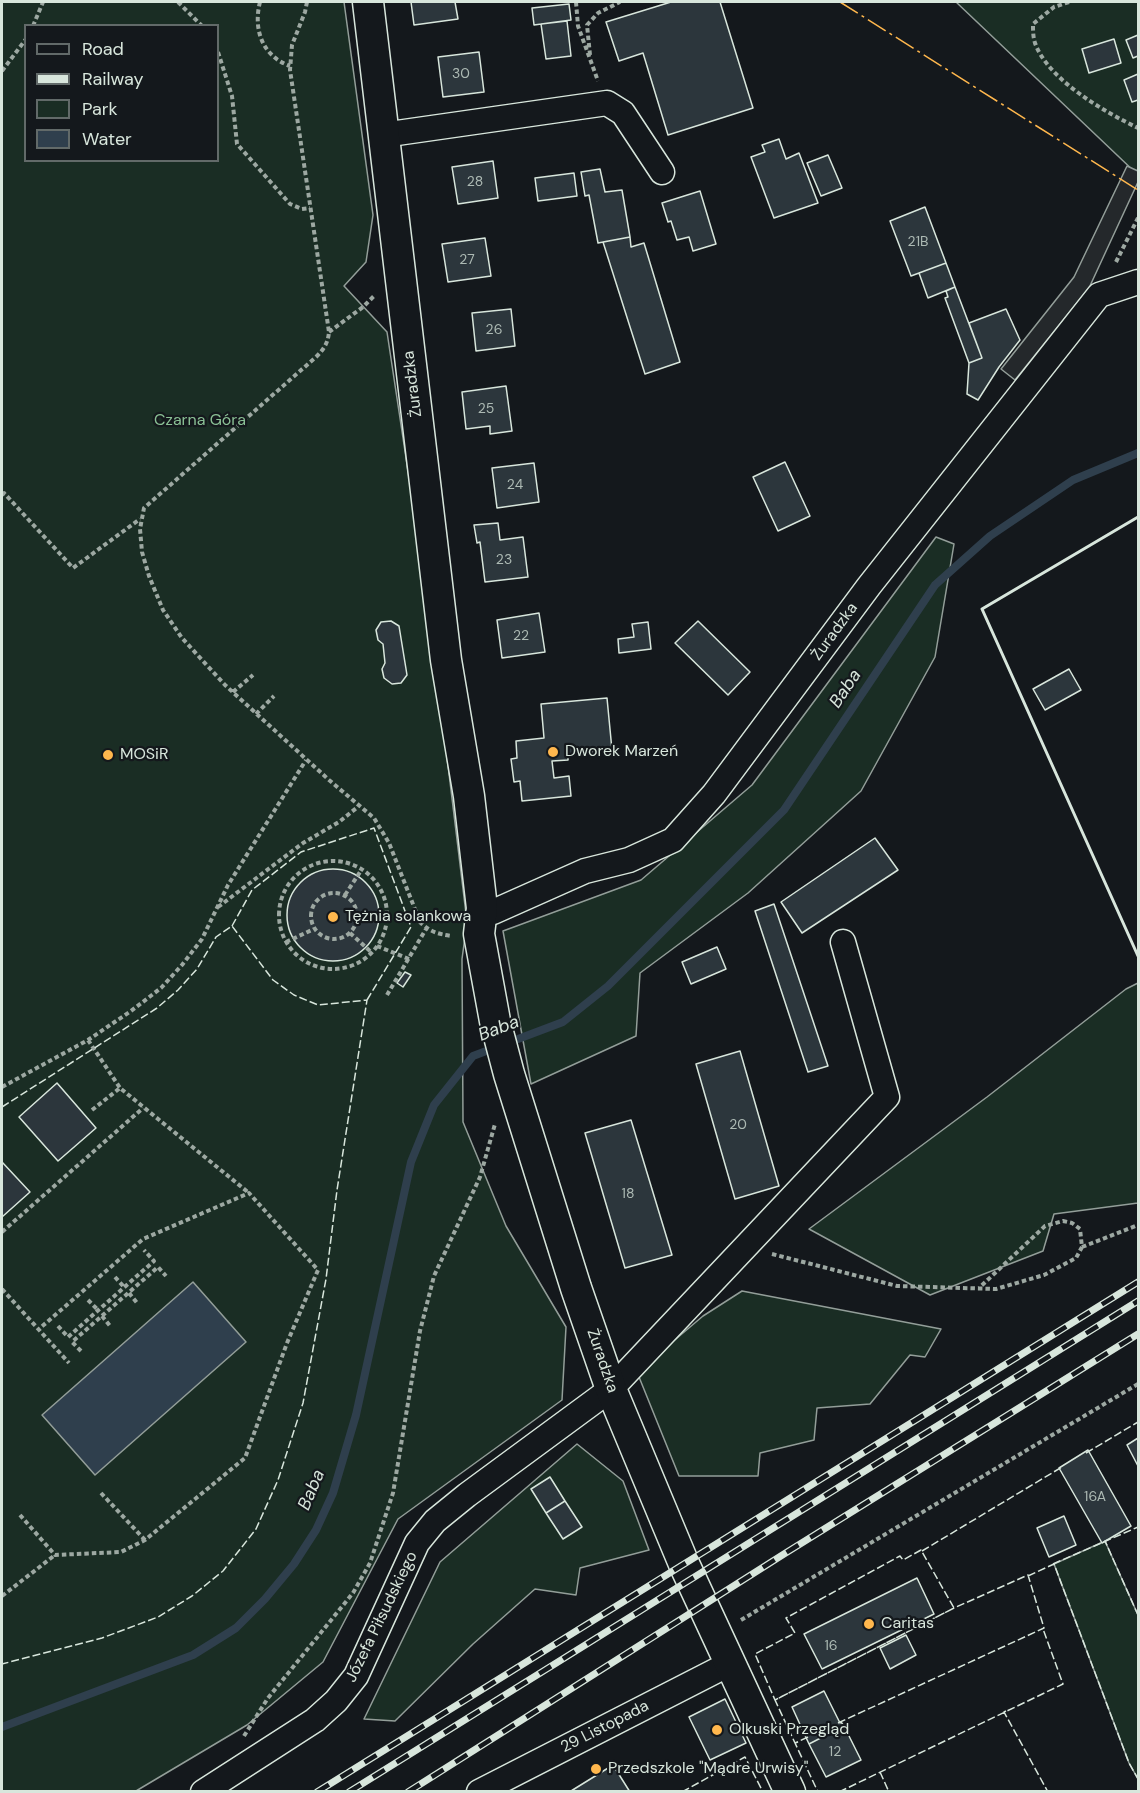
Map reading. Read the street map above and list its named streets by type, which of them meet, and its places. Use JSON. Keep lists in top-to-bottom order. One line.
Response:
{"streets":{"street":["Żuradzka","Józefa Piłsudskiego","29 Listopada"]},"crossings":[["Żuradzka","Józefa Piłsudskiego"],["Żuradzka","29 Listopada"]],"water":["Baba"],"parks":["Czarna Góra"],"places":["Dworek Marzeń","MOSiR","Tężnia solankowa","Caritas","Olkuski Przegląd","Przedszkole \"Mądre Urwisy\""],"house_numbers":["30","28","21B","27","26","25","24","23","22","20","18","16A","16","12"],"legend":["Road","Railway","Park","Water"]}
